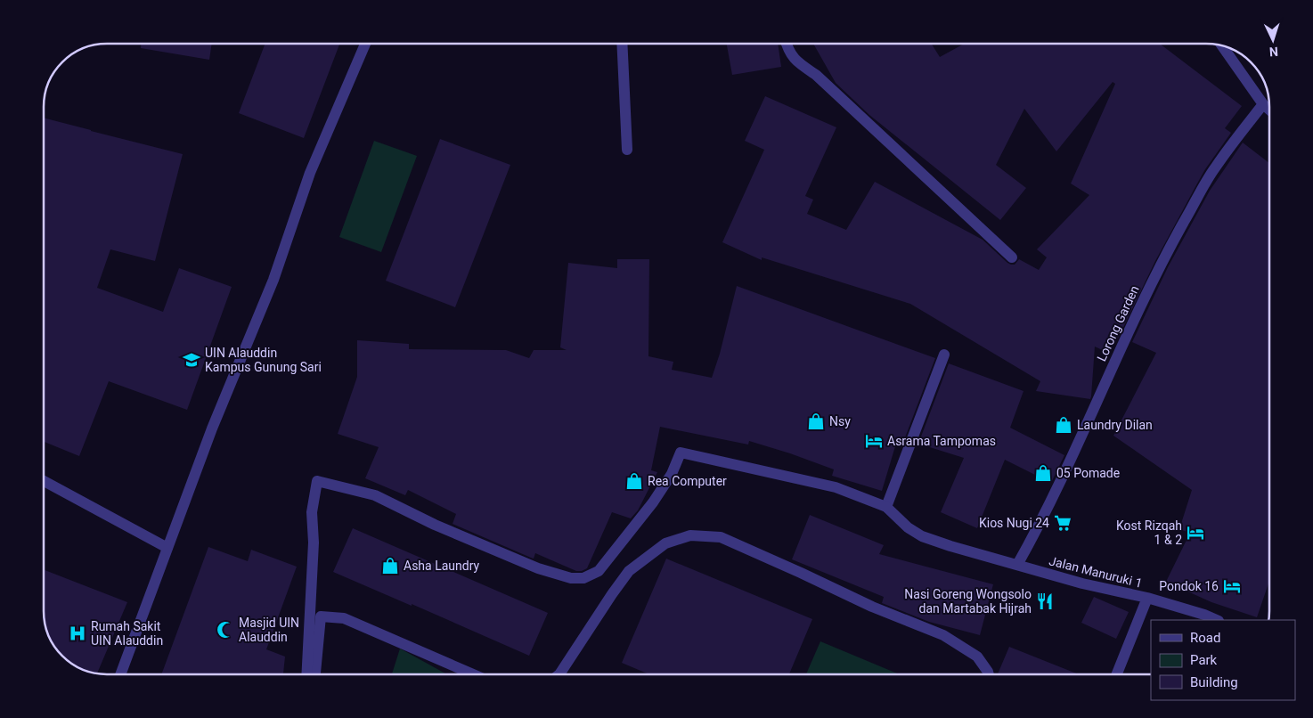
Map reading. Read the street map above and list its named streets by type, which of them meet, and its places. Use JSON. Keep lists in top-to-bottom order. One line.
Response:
{"streets":{"street":["Lorong Garden","Jalan Manuruki 1"]},"crossings":[["Lorong Garden","Jalan Manuruki 1"]],"places":{"school or university":["UIN Alauddin Kampus Gunung Sari"],"shop":["Nsy","Laundry Dilan","05 Pomade","Rea Computer","Asha Laundry"],"hotel":["Asrama Tampomas","Kost Rizqah 1 & 2","Pondok 16"],"supermarket":["Kios Nugi 24"],"restaurant":["Nasi Goreng Wongsolo dan Martabak Hijrah"],"mosque":["Masjid UIN Alauddin"],"hospital":["Rumah Sakit UIN Alauddin"]},"legend":["Road","Park","Building"],"north":"bottom"}
